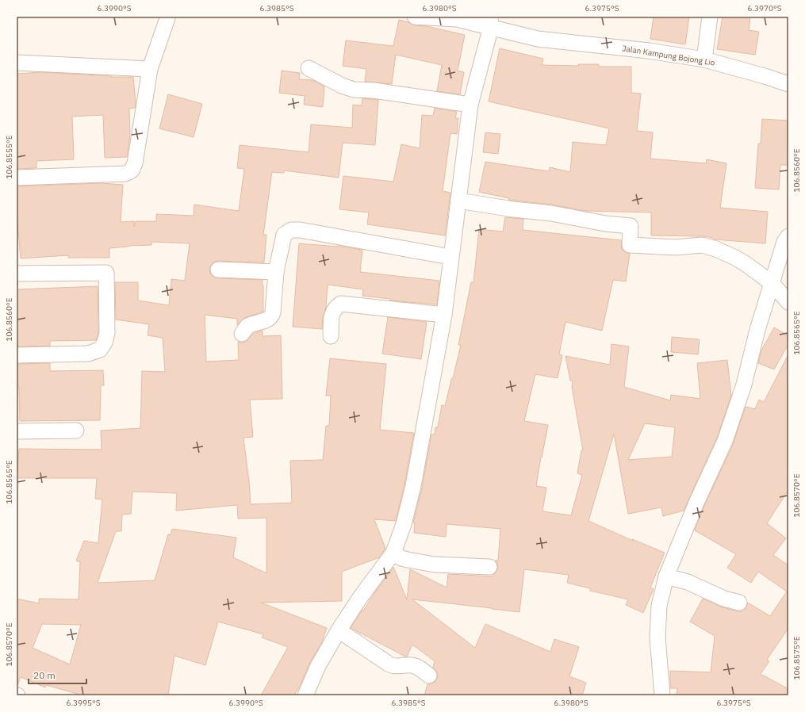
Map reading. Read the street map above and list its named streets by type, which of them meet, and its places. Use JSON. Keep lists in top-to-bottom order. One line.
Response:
{"streets":{"street":["Jalan Kampung Bojong Lio"]},"scale_bar":"20 m","coordinates":["6.3990°S","6.3985°S","6.3980°S","6.3975°S","6.3970°S","106.8555°E","106.8560°E","106.8565°E","106.8570°E","106.8575°E","6.3995°S"]}
